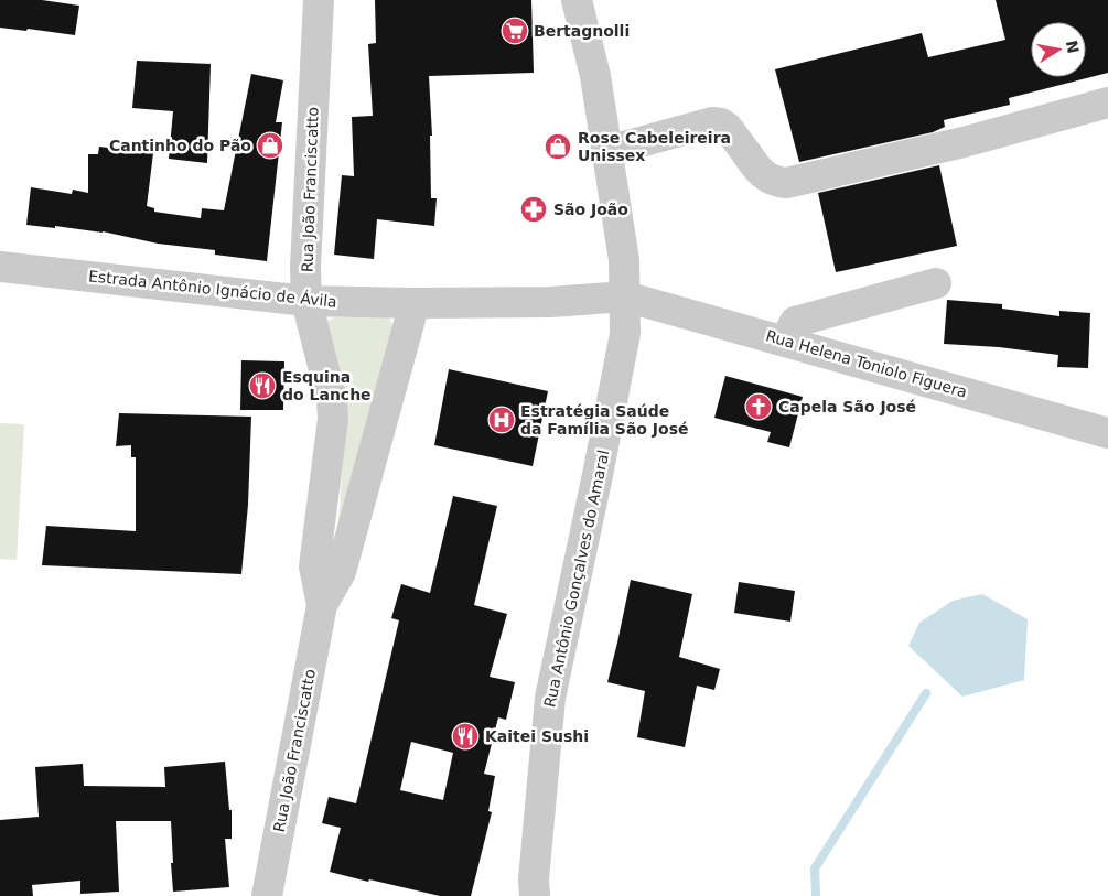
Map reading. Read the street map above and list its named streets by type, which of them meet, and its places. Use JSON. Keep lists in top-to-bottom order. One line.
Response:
{"streets":{"street":["Rua João Franciscatto","Estrada Antônio Ignácio de Ávila","Rua Helena Toniolo Figuera","Rua Antônio Gonçalves do Amaral"]},"crossings":[["Rua João Franciscatto","Estrada Antônio Ignácio de Ávila"],["Estrada Antônio Ignácio de Ávila","Rua Helena Toniolo Figuera"],["Estrada Antônio Ignácio de Ávila","Rua Antônio Gonçalves do Amaral"],["Rua Helena Toniolo Figuera","Rua Antônio Gonçalves do Amaral"]],"places":{"supermarket":["Bertagnolli"],"shop":["Cantinho do Pão","Rose Cabeleireira Unissex"],"pharmacy":["São João"],"restaurant":["Esquina do Lanche","Kaitei Sushi"],"church":["Capela São José"],"hospital":["Estratégia Saúde da Família São José"]},"north":"right"}
